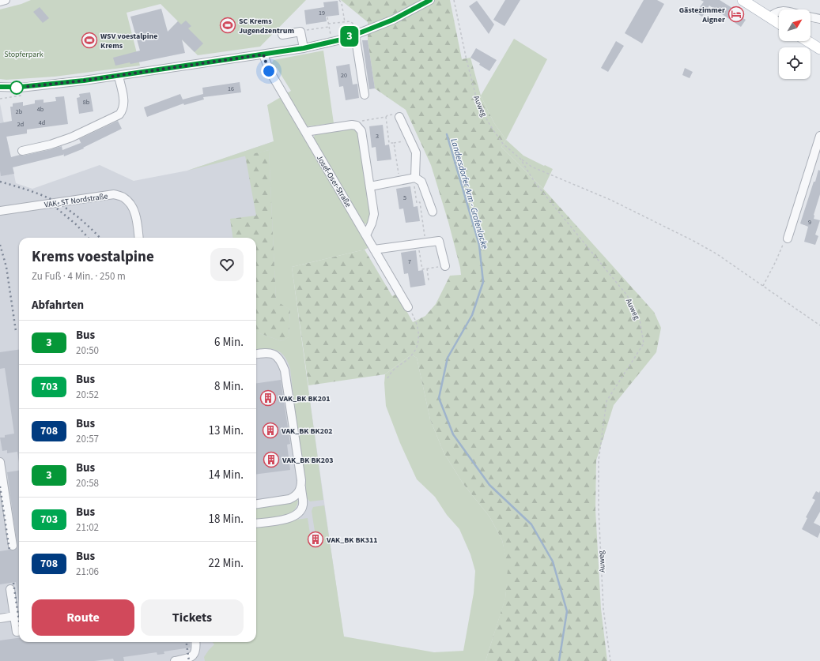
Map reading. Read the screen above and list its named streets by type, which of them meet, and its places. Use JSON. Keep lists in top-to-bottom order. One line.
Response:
{"streets":{"street":["Josef-Oser-Straße","VAK_ST Nordstraße"],"path":["Auweg"]},"water":["Landersdorfer Arm - Grafenlacke"],"parks":["Stopferpark"],"places":{"hotel":["Gästezimmer Aigner"],"sports":["SC Krems Jugendzentrum","WSV voestalpine Krems"],"building":["VAK_BK BK201","VAK_BK BK202","VAK_BK BK203","VAK_BK BK311"]},"lines":["bus line 3"],"house_numbers":["19","20","16","8b","4b","2b","4d","2d","3","5","9","7"],"north":"top right","page":{"on_map":"3","heading":[["Krems voestalpine","Zu Fuß · 4 Min. · 250 m"],"Abfahrten"],"list":[{"mark":"3","name":"Bus","note":"20:50","value":"6 Min."},{"mark":"703","name":"Bus","note":"20:52","value":"8 Min."},{"mark":"708","name":"Bus","note":"20:57","value":"13 Min."},{"mark":"3","name":"Bus","note":"20:58","value":"14 Min."},{"mark":"703","name":"Bus","note":"21:02","value":"18 Min."},{"mark":"708","name":"Bus","note":"21:06","value":"22 Min."}],"buttons":["Route","Tickets"]}}
